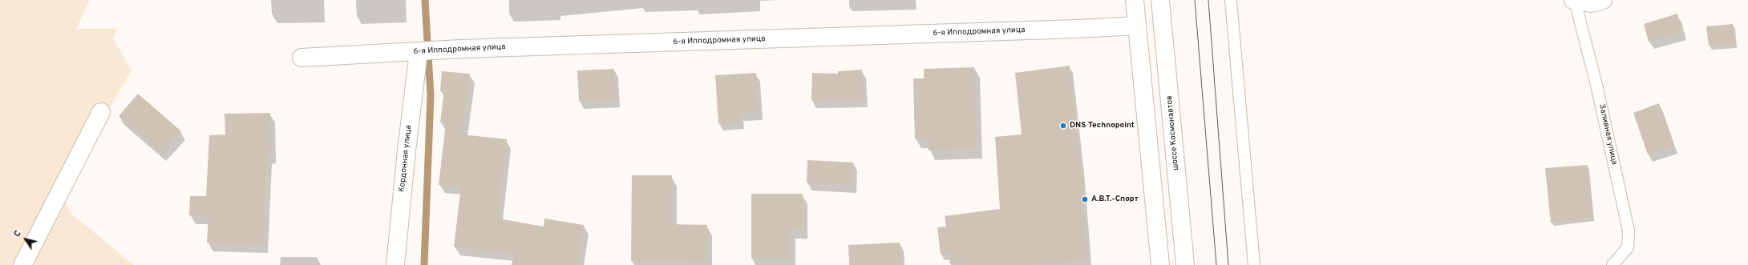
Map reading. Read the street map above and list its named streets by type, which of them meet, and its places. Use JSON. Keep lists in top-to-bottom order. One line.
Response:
{"streets":{"street":["6-я Ипподромная улица","шоссе Космонавтов","Заливная улица","Кордонная улица"]},"crossings":[["6-я Ипподромная улица","Кордонная улица"]],"places":["DNS Technopoint","А.В.Т.-Спорт"],"north":"top left"}
